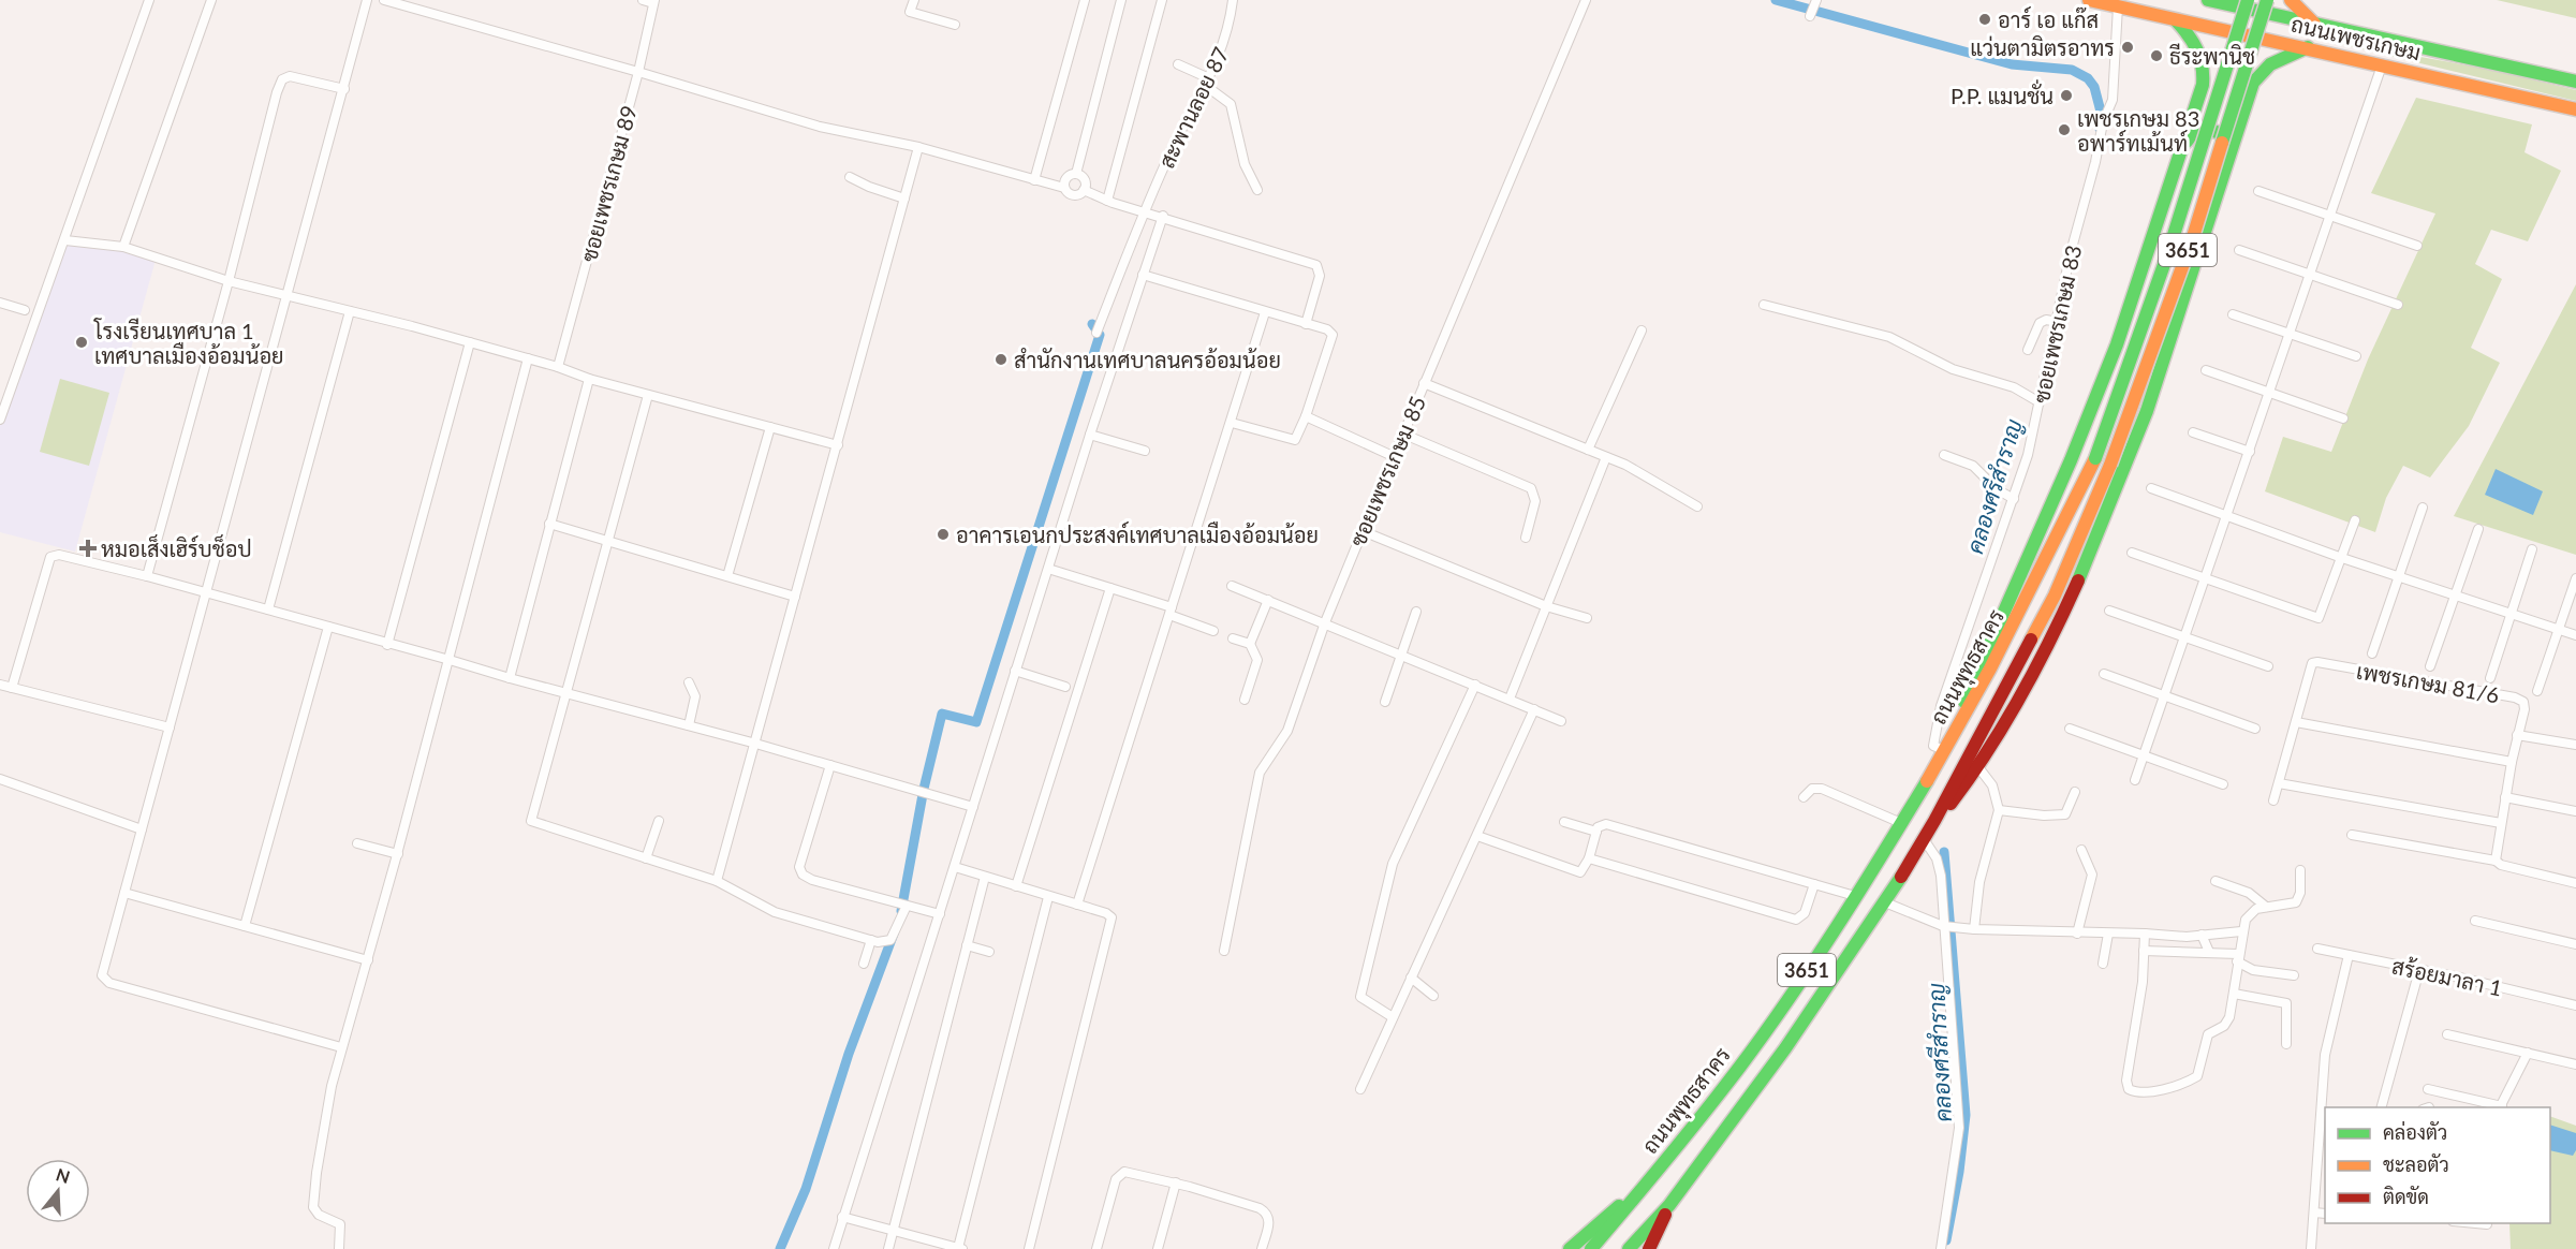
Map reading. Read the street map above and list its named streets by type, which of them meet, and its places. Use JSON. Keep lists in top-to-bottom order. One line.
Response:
{"streets":{"main road":["ถนนเพชรเกษม","3651","ถนนพุทธสาคร"],"street":["สะพานลอย 87","ซอยเพชรเกษม 89","ซอยเพชรเกษม 83","ซอยเพชรเกษม 85","เพชรเกษม 81/6","สร้อยมาลา 1"]},"crossings":[["ถนนเพชรเกษม","ซอยเพชรเกษม 83"],["ซอยเพชรเกษม 83","ถนนพุทธสาคร"]],"water":["คลองศรีสำราญ"],"places":{"other":["อาร์ เอ แก๊ส","แว่นตามิตรอาทร","ธีระพานิช","P.P. แมนชั่น","เพชรเกษม 83 อพาร์ทเม้นท์","โรงเรียนเทศบาล 1 เทศบาลเมืองอ้อมน้อย","สำนักงานเทศบาลนครอ้อมน้อย","อาคารเอนกประสงค์เทศบาลเมืองอ้อมน้อย"],"health":["หมอเส็งเฮิร์บช็อป"]},"legend":["คล่องตัว","ชะลอตัว","ติดขัด"],"north":"top"}
